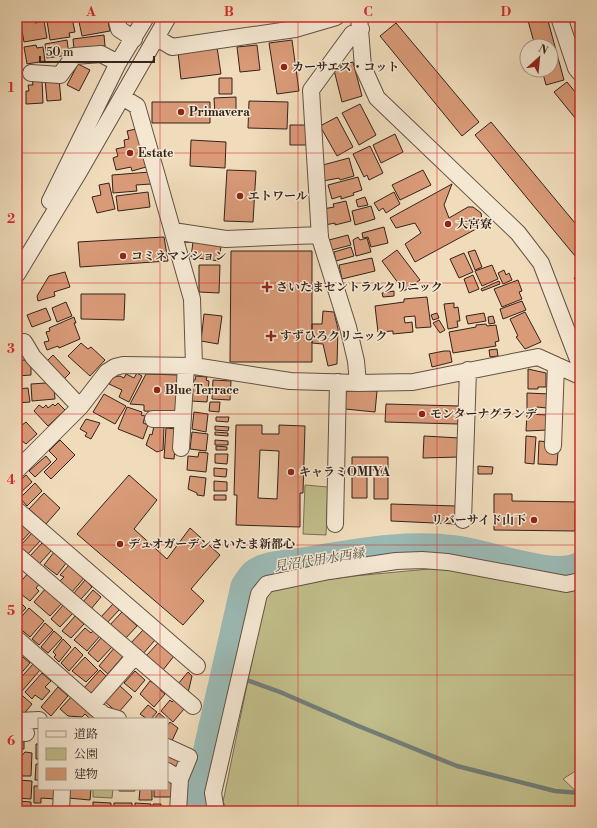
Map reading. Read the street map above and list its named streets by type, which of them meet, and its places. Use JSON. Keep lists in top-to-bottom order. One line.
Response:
{"water":["見沼代用水西縁"],"places":{"other":["カーサエス・コット","Primavera","Estate","エトワール","大宮寮","コミネマンション","Blue Terrace","モンターナグランデ","キャラミOMIYA","リバーサイド山下","デュオガーデンさいたま新都心"],"health":["さいたまセントラルクリニック","すずひろクリニック"]},"legend":["道路","公園","建物"],"scale_bar":"50 m","north":"top right","grid":{"columns":["A","B","C","D"],"rows":["1","2","3","4","5","6"]}}
